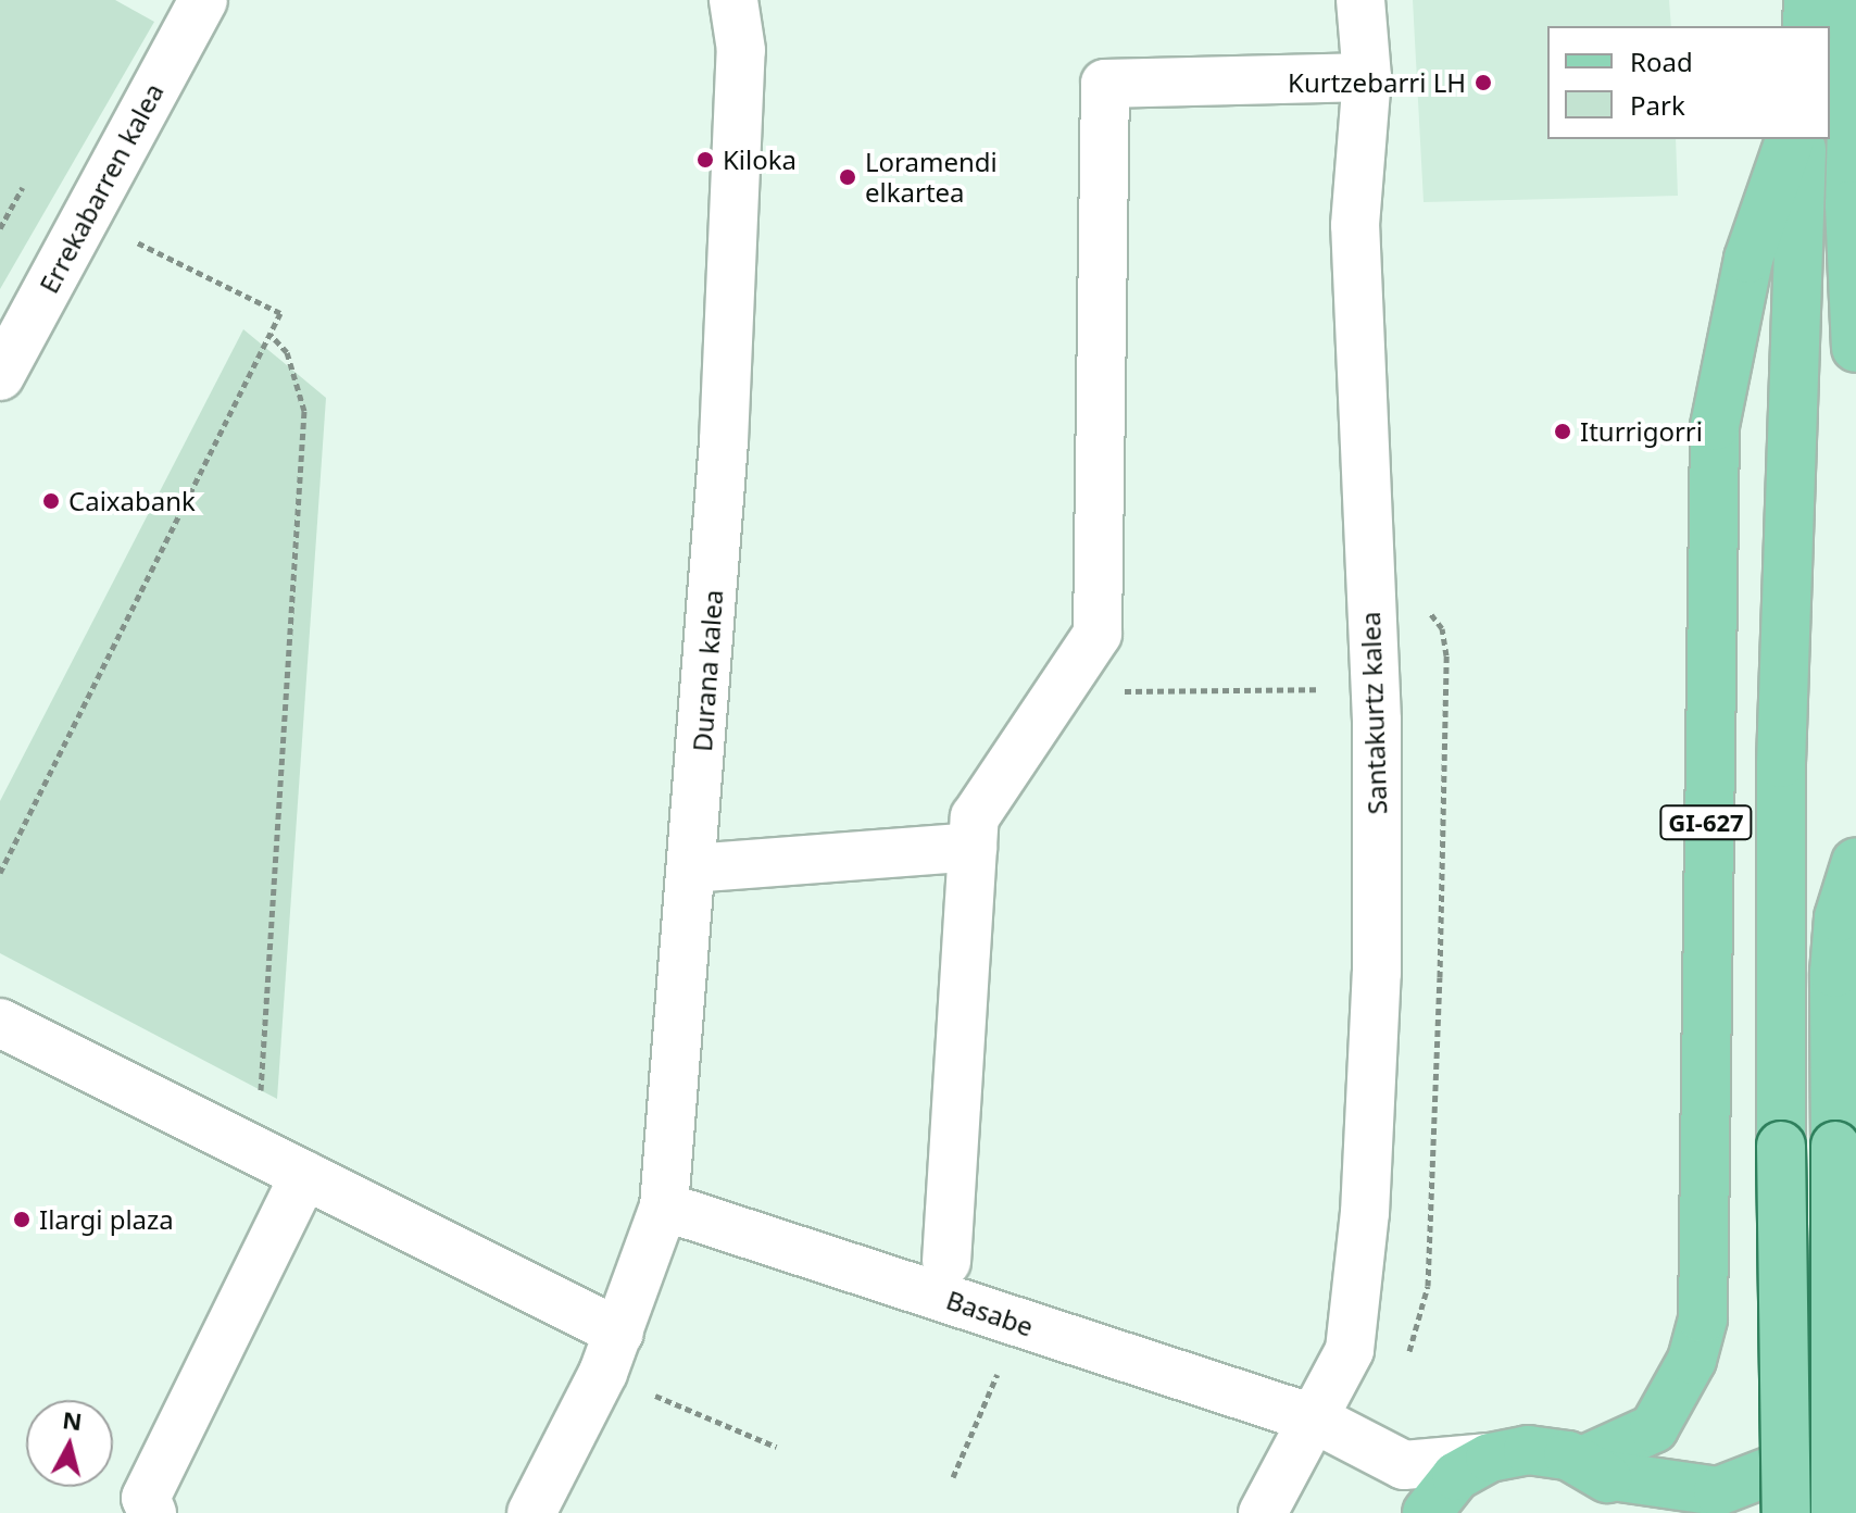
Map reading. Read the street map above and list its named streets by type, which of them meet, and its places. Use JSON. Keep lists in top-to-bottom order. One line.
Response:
{"streets":{"main road":["GI-627"],"street":["Errekabarren kalea","Durana kalea","Santakurtz kalea","Basabe"]},"crossings":[["Durana kalea","Basabe"],["Santakurtz kalea","Basabe"]],"places":["Kurtzebarri LH","Kiloka","Loramendi elkartea","Iturrigorri","Caixabank","Ilargi plaza"],"legend":["Road","Park"],"north":"top"}
